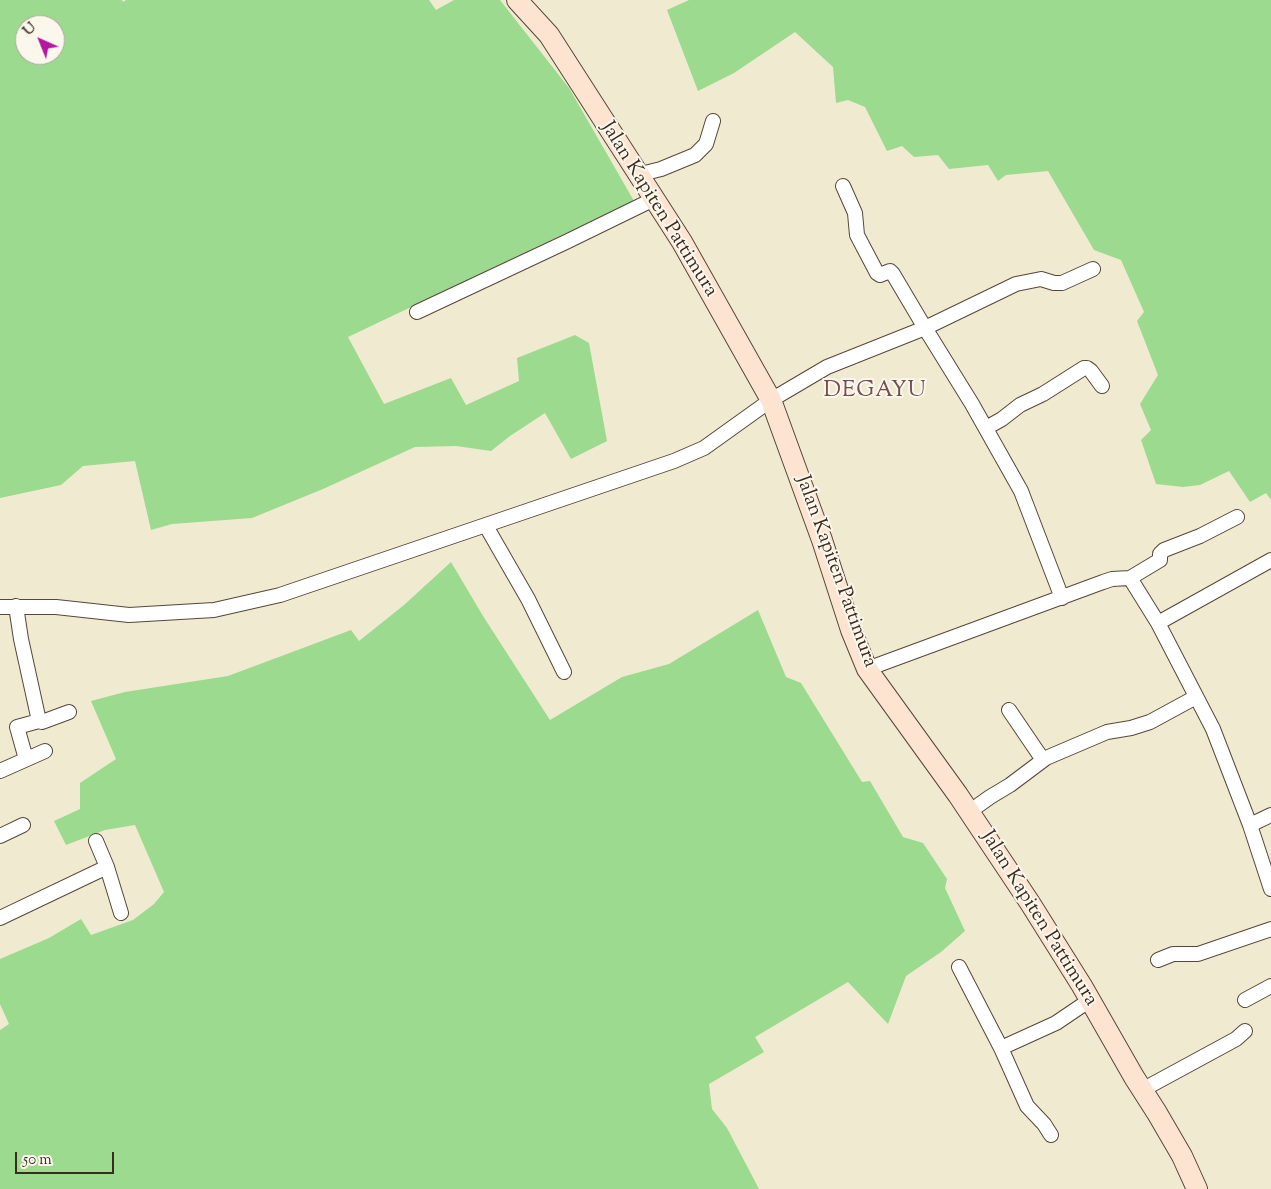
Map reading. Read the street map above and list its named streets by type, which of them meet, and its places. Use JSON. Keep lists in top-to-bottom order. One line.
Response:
{"streets":{"street":["Jalan Kapiten Pattimura"]},"districts":["DEGAYU"],"scale_bar":"50 m","north":"top left"}
